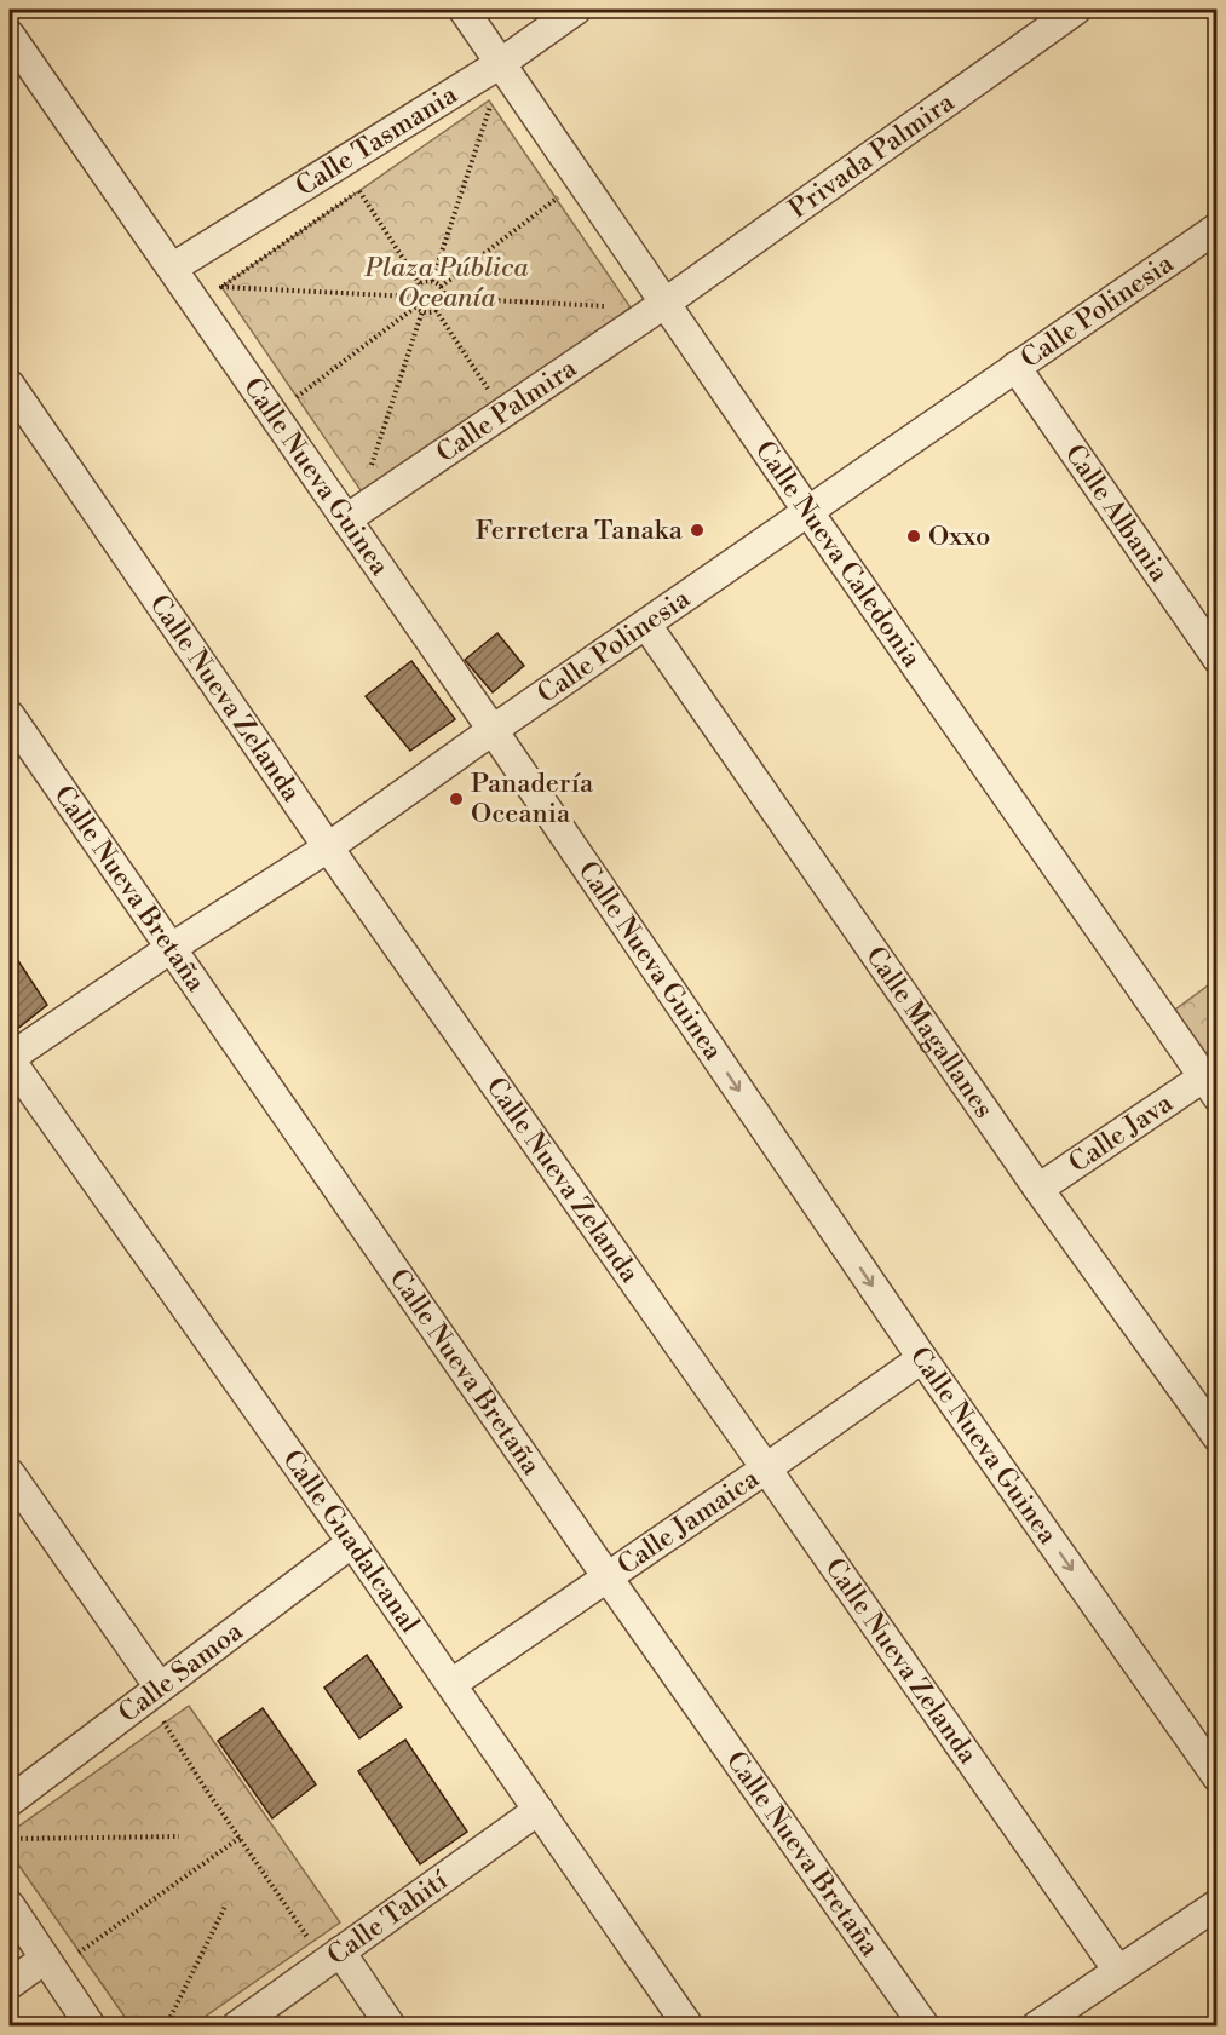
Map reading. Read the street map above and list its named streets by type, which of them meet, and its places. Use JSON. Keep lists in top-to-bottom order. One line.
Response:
{"streets":{"street":["Calle Tasmania","Privada Palmira","Calle Polinesia","Calle Palmira","Calle Nueva Guinea","Calle Albania","Calle Nueva Caledonia","Calle Nueva Zelanda","Calle Nueva Bretaña","Calle Magallanes","Calle Java","Calle Jamaica","Calle Guadalcanal","Calle Samoa","Calle Tahití"]},"crossings":[["Calle Tasmania","Calle Nueva Guinea"],["Calle Tasmania","Calle Nueva Caledonia"],["Privada Palmira","Calle Palmira"],["Privada Palmira","Calle Nueva Caledonia"],["Calle Polinesia","Calle Nueva Guinea"],["Calle Polinesia","Calle Albania"],["Calle Polinesia","Calle Nueva Caledonia"],["Calle Polinesia","Calle Nueva Zelanda"],["Calle Polinesia","Calle Nueva Bretaña"],["Calle Polinesia","Calle Magallanes"],["Calle Polinesia","Calle Guadalcanal"],["Calle Palmira","Calle Nueva Guinea"],["Calle Palmira","Calle Nueva Caledonia"],["Calle Nueva Guinea","Calle Jamaica"],["Calle Nueva Caledonia","Calle Java"],["Calle Nueva Zelanda","Calle Jamaica"],["Calle Nueva Bretaña","Calle Jamaica"],["Calle Magallanes","Calle Java"],["Calle Jamaica","Calle Guadalcanal"],["Calle Guadalcanal","Calle Samoa"],["Calle Guadalcanal","Calle Tahití"]],"one_way":["Calle Nueva Guinea"],"parks":["Plaza Pública Oceanía"],"places":["Ferretera Tanaka","Oxxo","Panadería Oceania"]}
